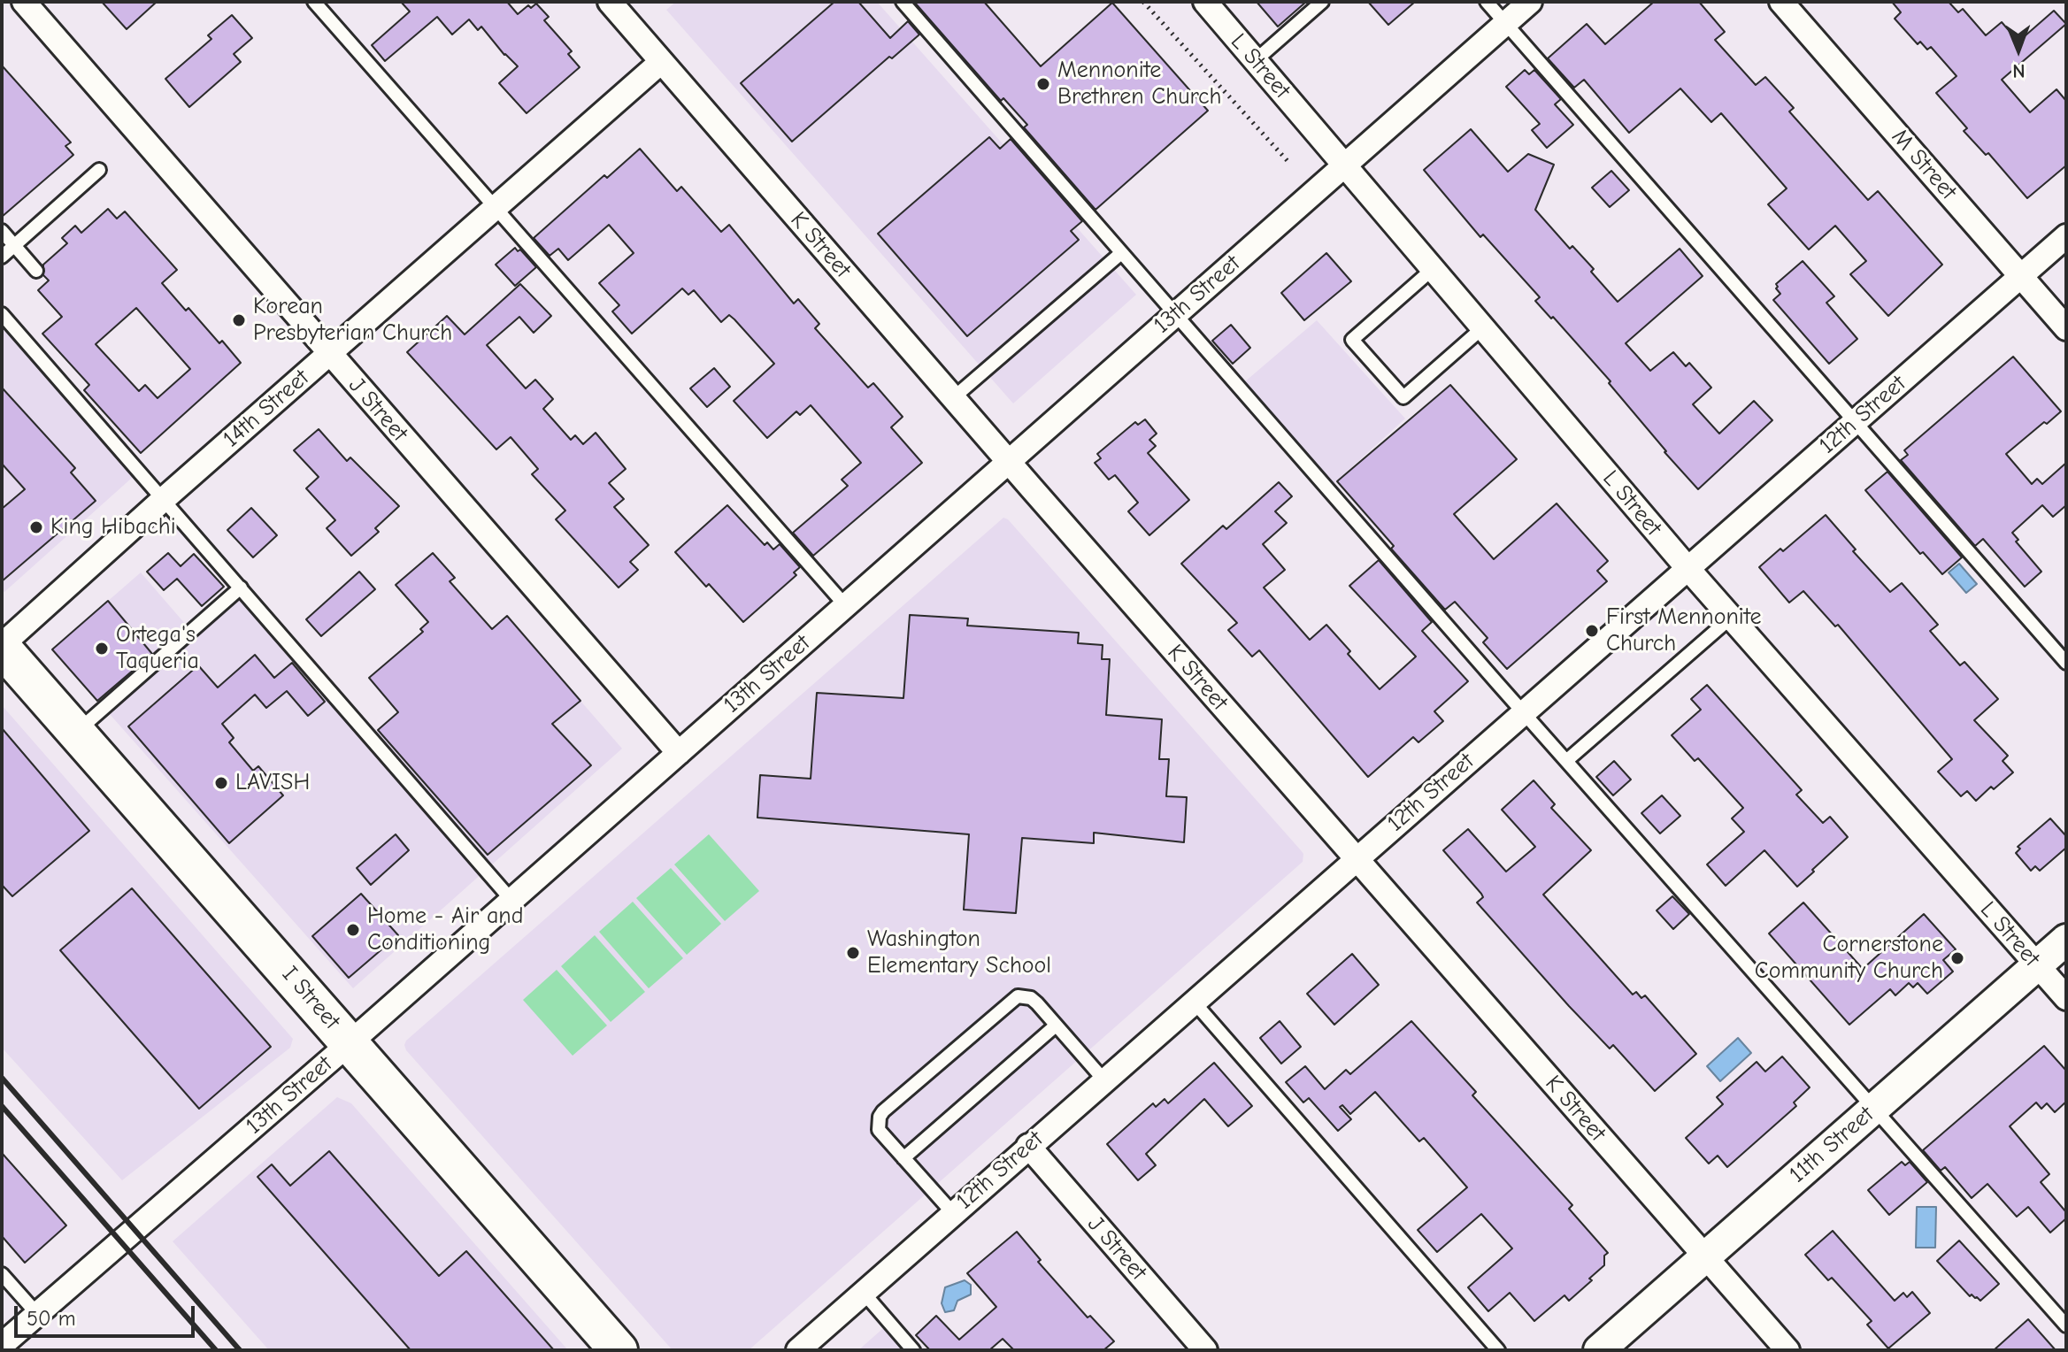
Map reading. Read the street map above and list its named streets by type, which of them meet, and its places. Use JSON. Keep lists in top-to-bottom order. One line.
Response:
{"streets":{"main road":["I Street"],"street":["L Street","M Street","K Street","13th Street","14th Street","J Street","12th Street","11th Street"]},"crossings":[["L Street","13th Street"],["L Street","12th Street"],["L Street","11th Street"],["M Street","12th Street"],["K Street","13th Street"],["K Street","14th Street"],["K Street","12th Street"],["K Street","11th Street"],["13th Street","J Street"],["13th Street","I Street"],["14th Street","J Street"],["14th Street","I Street"],["J Street","12th Street"]],"places":["Mennonite Brethren Church","Korean Presbyterian Church","King Hibachi","First Mennonite Church","Ortega's Taqueria","LAVISH","Home - Air and Conditioning","Washington Elementary School","Cornerstone Community Church"],"scale_bar":"50 m","north":"bottom"}
